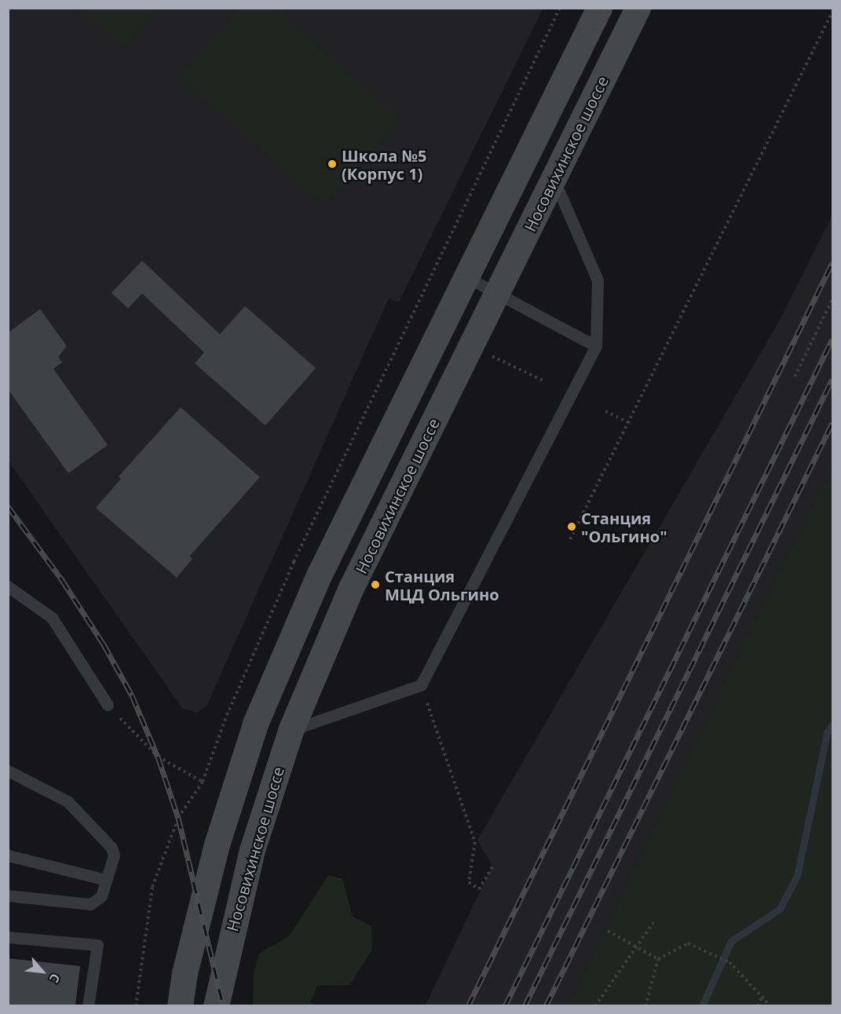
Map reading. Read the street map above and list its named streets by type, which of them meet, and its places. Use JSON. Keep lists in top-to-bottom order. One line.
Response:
{"streets":{"main road":["Носовихинское шоссе"]},"places":["Школа №5 (Корпус 1)","Станция \"Ольгино\"","Станция МЦД Ольгино"],"north":"bottom right"}
